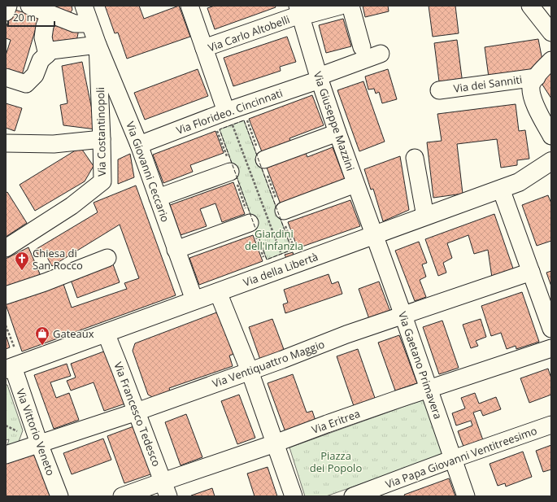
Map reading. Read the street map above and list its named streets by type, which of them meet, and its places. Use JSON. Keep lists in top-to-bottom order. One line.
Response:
{"streets":{"main road":["Via della Libertà"],"street":["Via Carlo Altobelli","Via dei Sanniti","Via Florideo. Cincinnati","Via Giuseppe Mazzini","Via Costantinopoli","Via Giovanni Ceccario","Via Ventiquattro Maggio","Via Gaetano Primavera","Via Francesco Tedesco","Via Eritrea","Via Vittorio Veneto","Via Papa Giovanni Ventitreesimo"]},"crossings":[["Via Carlo Altobelli","Via Florideo. Cincinnati"],["Via Carlo Altobelli","Via Giuseppe Mazzini"],["Via Florideo. Cincinnati","Via Giuseppe Mazzini"],["Via Florideo. Cincinnati","Via Giovanni Ceccario"],["Via Giuseppe Mazzini","Via della Libertà"],["Via Giuseppe Mazzini","Via Gaetano Primavera"],["Via Costantinopoli","Via Giovanni Ceccario"],["Via Giovanni Ceccario","Via della Libertà"],["Via della Libertà","Via Gaetano Primavera"],["Via della Libertà","Via Francesco Tedesco"],["Via della Libertà","Via Vittorio Veneto"],["Via Ventiquattro Maggio","Via Gaetano Primavera"],["Via Ventiquattro Maggio","Via Francesco Tedesco"],["Via Ventiquattro Maggio","Via Vittorio Veneto"],["Via Gaetano Primavera","Via Eritrea"],["Via Gaetano Primavera","Via Papa Giovanni Ventitreesimo"],["Via Francesco Tedesco","Via Eritrea"]],"parks":["Giardini dell'infanzia","Piazza dei Popolo"],"places":{"church":["Chiesa di San Rocco"],"shop":["Gateaux"]},"scale_bar":"20 m"}
